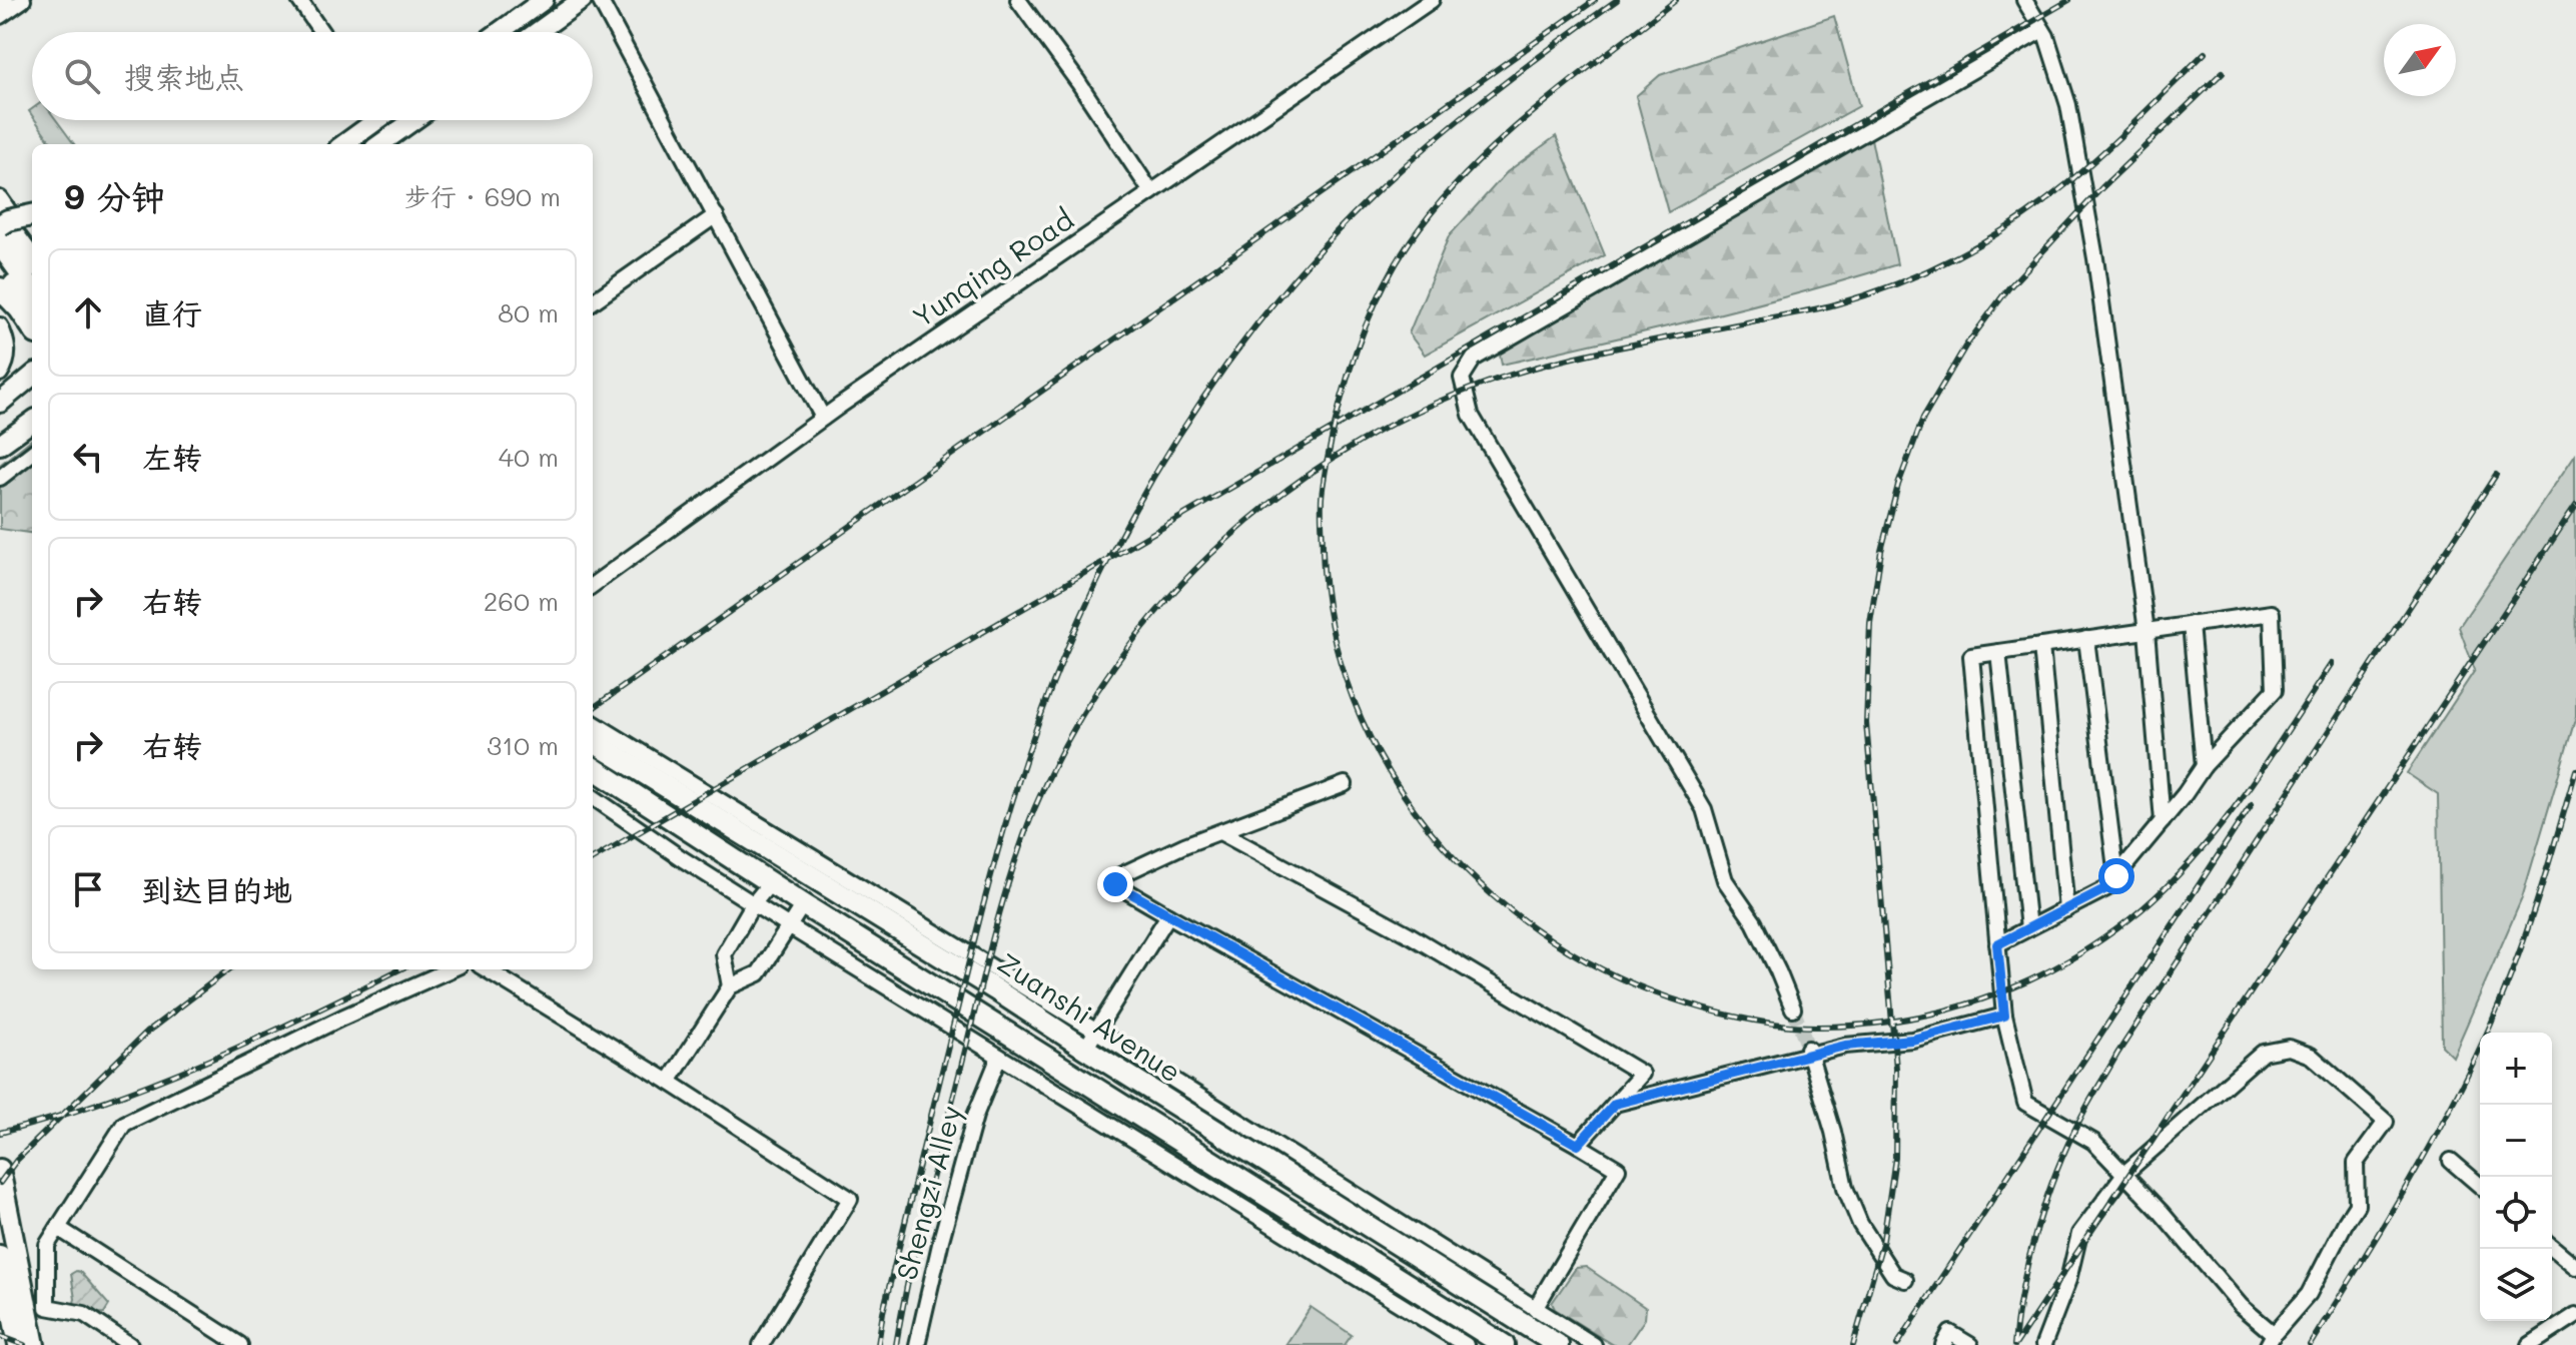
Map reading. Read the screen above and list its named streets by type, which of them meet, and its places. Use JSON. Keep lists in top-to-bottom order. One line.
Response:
{"streets":{"highway":["Zuanshi Avenue"],"street":["Yunqing Road","Shengzi Alley"]},"north":"top right","page":{"search":"搜索地点","heading":["9 分钟","步行 · 690 m"],"list":[["直行","80 m"],["左转","40 m"],["右转","260 m"],["右转","310 m"],"到达目的地"],"map_buttons":["+","−"]}}
